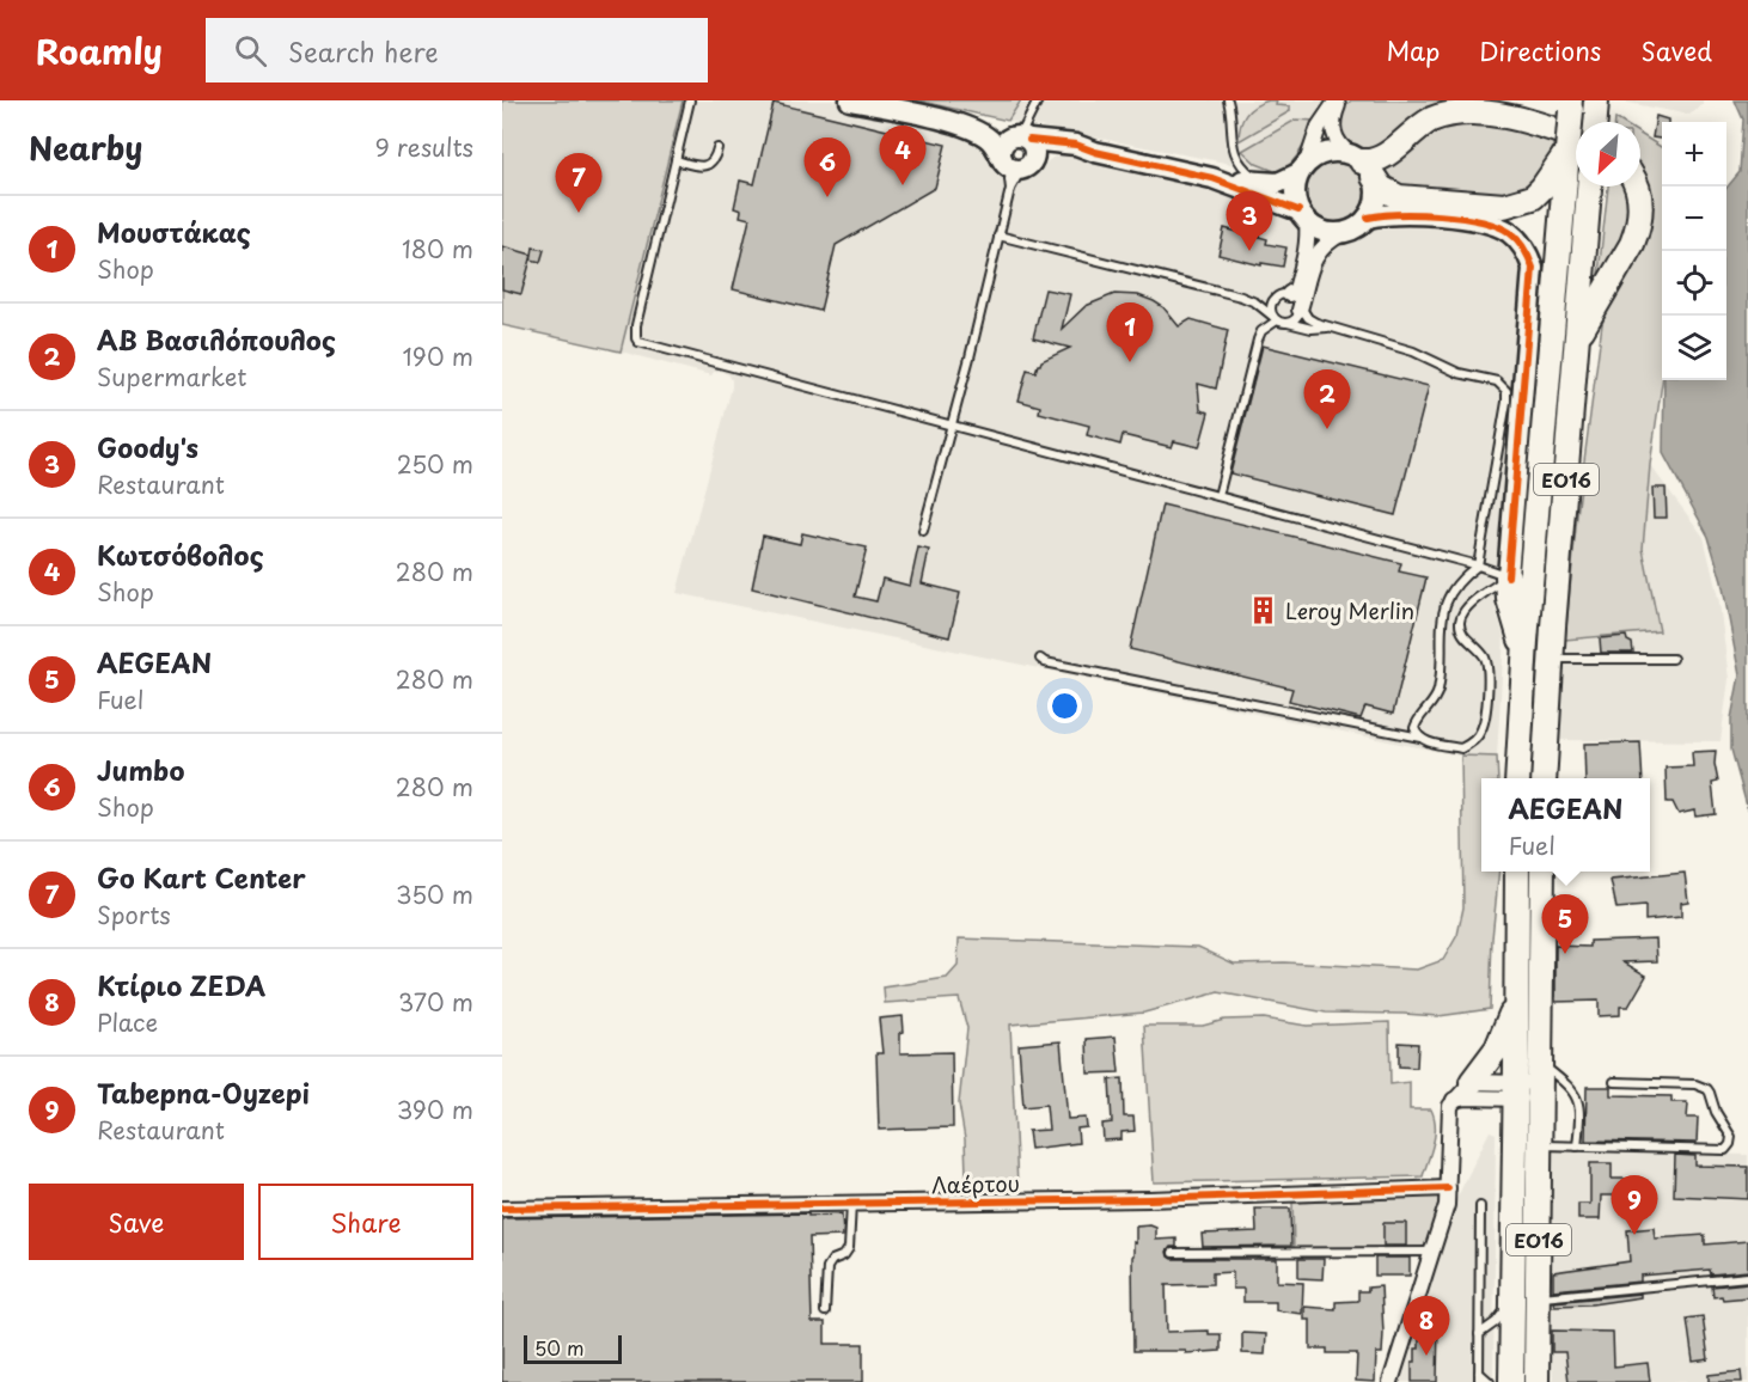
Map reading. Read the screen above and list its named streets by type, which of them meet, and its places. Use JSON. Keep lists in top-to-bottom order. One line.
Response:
{"streets":{"main road":["ΕΟ16"],"street":["Λαέρτου"]},"places":{"building":["Leroy Merlin"]},"scale_bar":"50 m","north":"bottom left","page":{"header":"Roamly","search":"Search here","nav":["Map","Directions","Saved"],"heading":["Nearby","9 results"],"map_buttons":["+","−"],"pins":["4","6","7","3","1","2","5","9","8"],"list":[{"mark":"1","name":"Μουστάκας","note":"Shop","value":"180 m"},{"mark":"2","name":"ΑΒ Βασιλόπουλος","note":"Supermarket","value":"190 m"},{"mark":"3","name":"Goody's","note":"Restaurant","value":"250 m"},{"mark":"4","name":"Κωτσόβολος","note":"Shop","value":"280 m"},{"mark":"5","name":"AEGEAN","note":"Fuel","value":"280 m"},{"mark":"6","name":"Jumbo","note":"Shop","value":"280 m"},{"mark":"7","name":"Go Kart Center","note":"Sports","value":"350 m"},{"mark":"8","name":"Κτίριο ZEDA","note":"Place","value":"370 m"},{"mark":"9","name":"Tabepna-Oyzepi","note":"Restaurant","value":"390 m"}],"popup":["AEGEAN","Fuel"],"buttons":["Save","Share"],"scale":"50 m"}}
